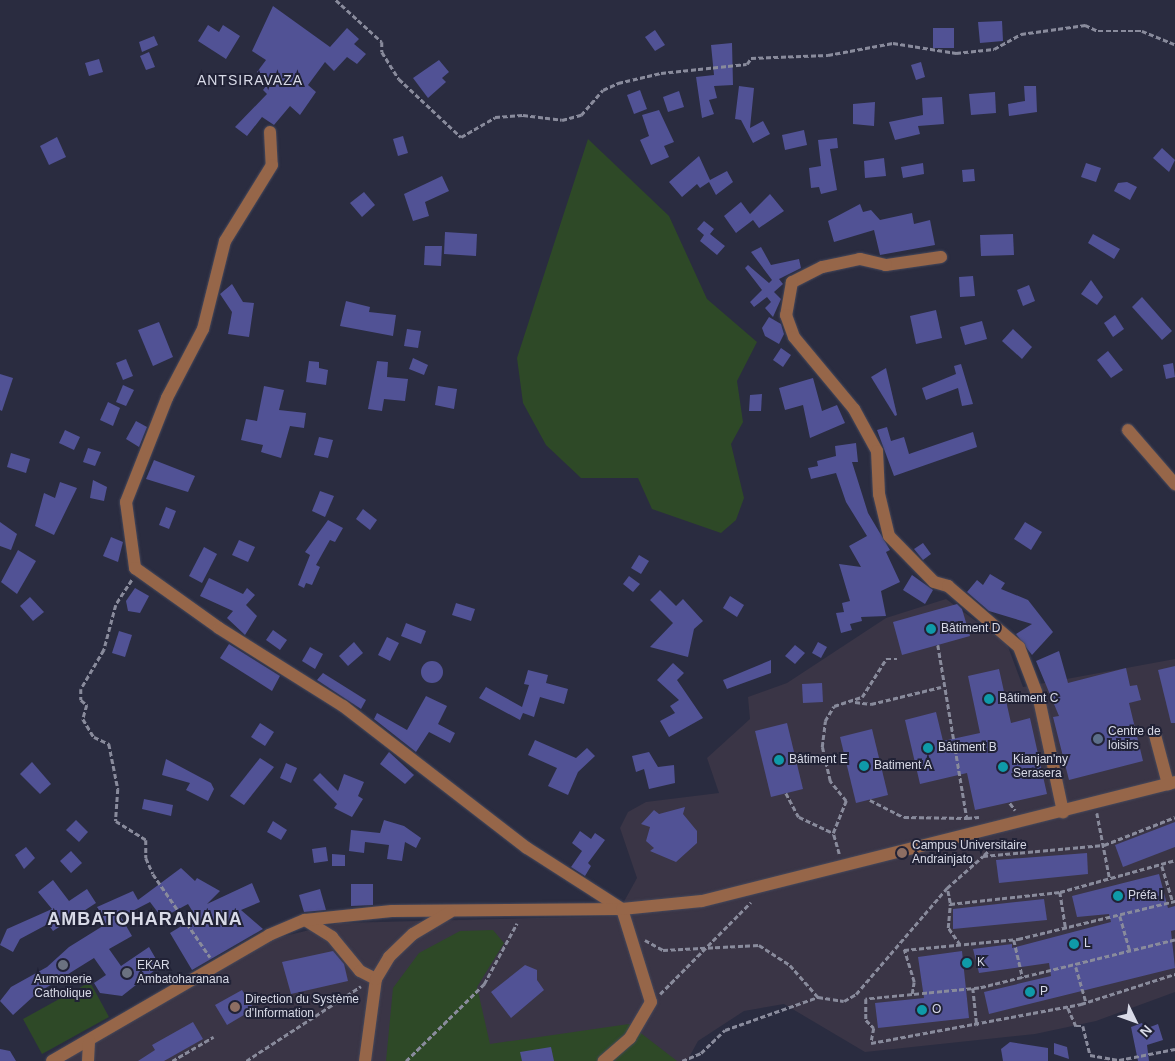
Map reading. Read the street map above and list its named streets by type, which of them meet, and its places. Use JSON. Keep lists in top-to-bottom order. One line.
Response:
{"districts":["ANTSIRAVAZA","AMBATOHARANANA"],"places":["Bâtiment D","Bâtiment C","Centre de loisirs","Bâtiment B","Bâtiment E","Batiment A","Kianjan'ny Serasera","Campus Universitaire Andrainjato","Préfa I","L","K","Aumonerie Catholique","EKAR Ambatoharanana","P","Direction du Système d'Information","O"],"north":"bottom right"}
